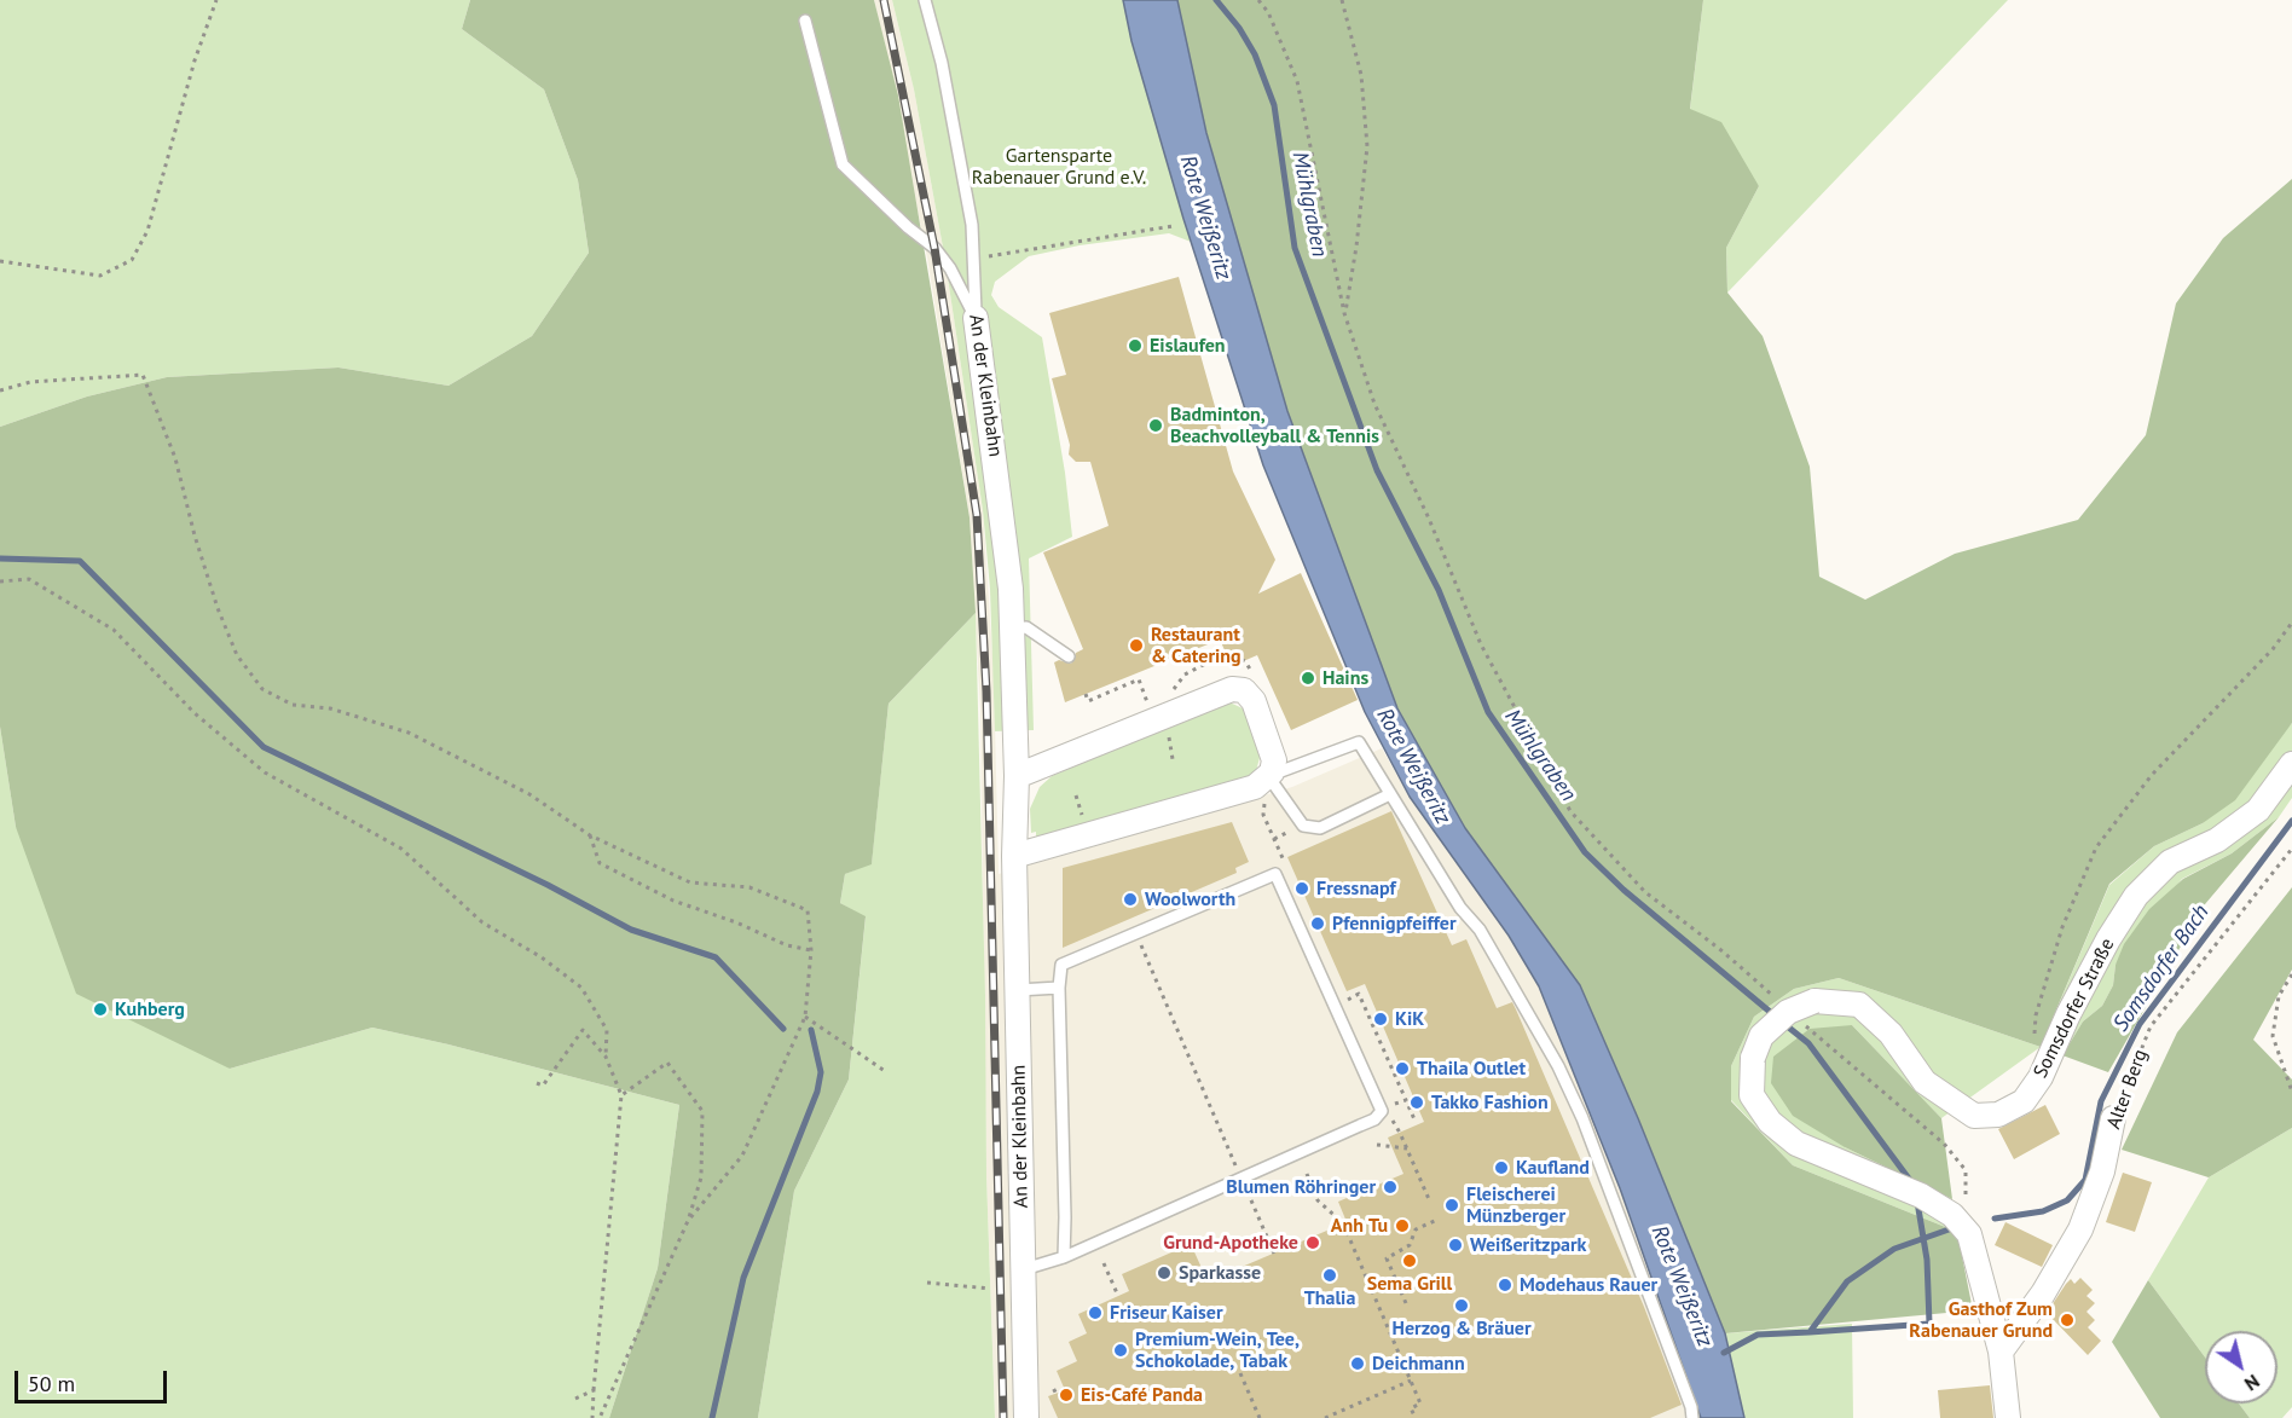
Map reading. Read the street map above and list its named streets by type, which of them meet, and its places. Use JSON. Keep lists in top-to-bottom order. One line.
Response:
{"streets":{"street":["An der Kleinbahn","Somsdorfer Straße","Alter Berg"]},"crossings":[["Somsdorfer Straße","Alter Berg"]],"water":["Mühlgraben","Rote Weißeritz","Somsdorfer Bach"],"parks":["Gartensparte Rabenauer Grund e.V."],"places":["Eislaufen","Badminton, Beachvolleyball & Tennis","Restaurant & Catering","Hains","Fressnapf","Woolworth","Pfennigpfeiffer","Kuhberg","KiK","Thaila Outlet","Takko Fashion","Kaufland","Blumen Röhringer","Fleischerei Münzberger","Anh Tu","Grund-Apotheke","Weißeritzpark","Sema Grill","Sparkasse","Thalia","Modehaus Rauer","Herzog & Bräuer","Friseur Kaiser","Gasthof Zum Rabenauer Grund","Premium-Wein, Tee, Schokolade, Tabak","Deichmann","Eis-Café Panda"],"scale_bar":"50 m","north":"bottom right"}
